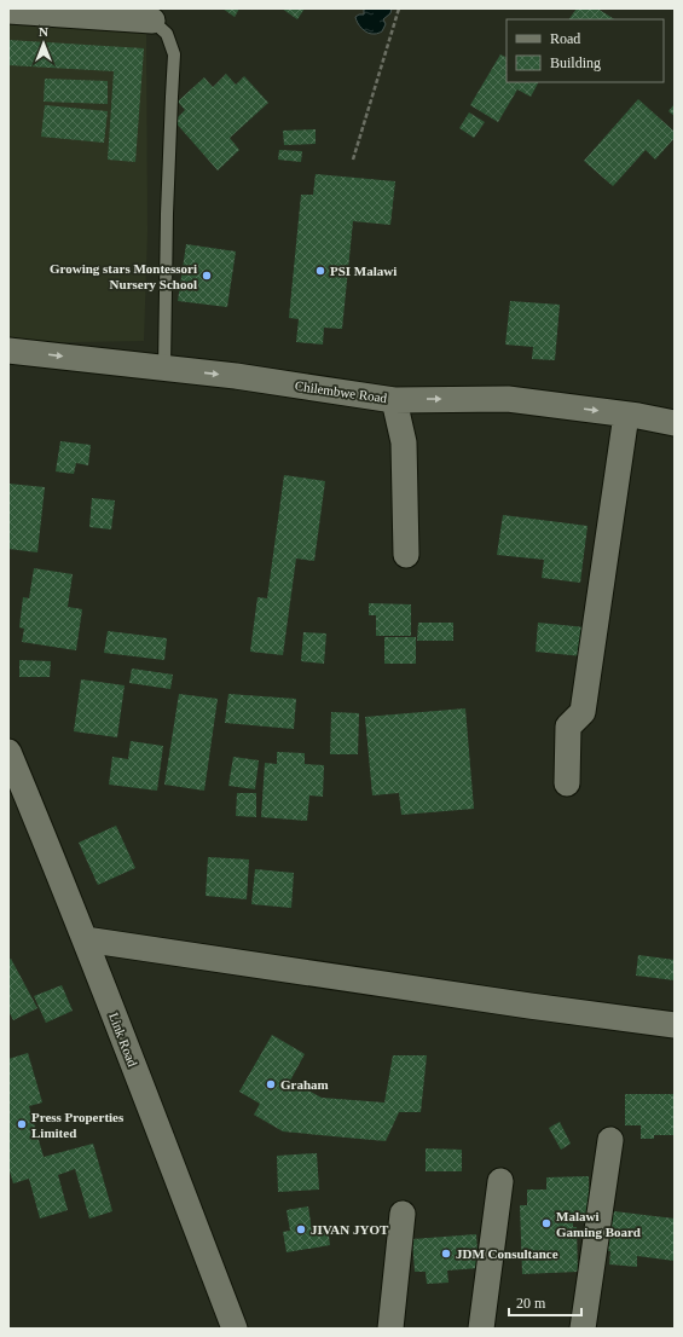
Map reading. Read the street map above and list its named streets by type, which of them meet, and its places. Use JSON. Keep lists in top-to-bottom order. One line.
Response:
{"streets":{"street":["Chilembwe Road","Link Road"]},"one_way":["Chilembwe Road"],"places":["PSI Malawi","Growing stars Montessori Nursery School","Graham","Press Properties Limited","Malawi Gaming Board","JIVAN JYOT","JDM Consultance"],"legend":["Road","Building"],"scale_bar":"20 m","north":"top"}
